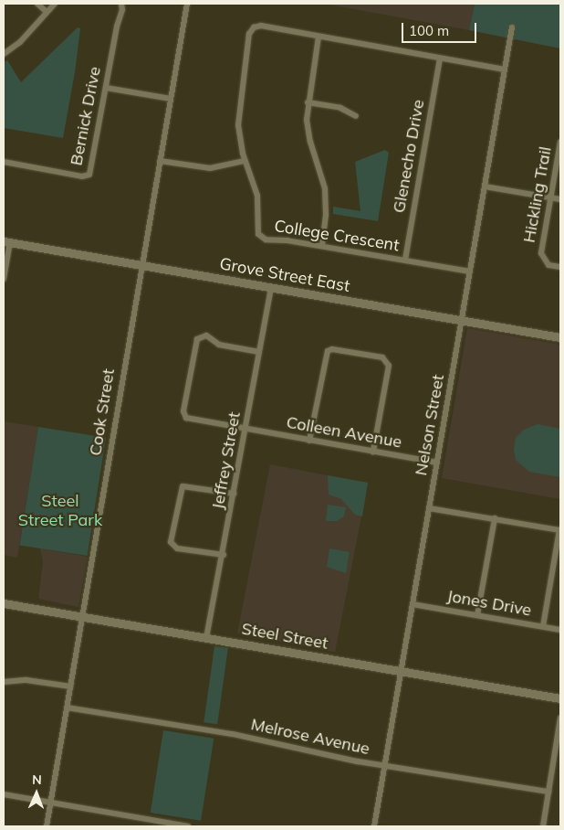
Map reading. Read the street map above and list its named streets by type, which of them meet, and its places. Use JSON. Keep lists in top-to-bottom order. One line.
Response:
{"streets":{"street":["Bernick Drive","Glenecho Drive","Hickling Trail","College Crescent","Grove Street East","Cook Street","Nelson Street","Colleen Avenue","Jeffrey Street","Jones Drive","Steel Street","Melrose Avenue"]},"crossings":[["Glenecho Drive","College Crescent"],["College Crescent","Nelson Street"],["Grove Street East","Cook Street"],["Grove Street East","Nelson Street"],["Grove Street East","Jeffrey Street"],["Cook Street","Steel Street"],["Cook Street","Melrose Avenue"],["Nelson Street","Colleen Avenue"],["Nelson Street","Jones Drive"],["Nelson Street","Steel Street"],["Nelson Street","Melrose Avenue"],["Colleen Avenue","Jeffrey Street"],["Jeffrey Street","Steel Street"]],"parks":["Steel Street Park"],"scale_bar":"100 m","north":"top"}
